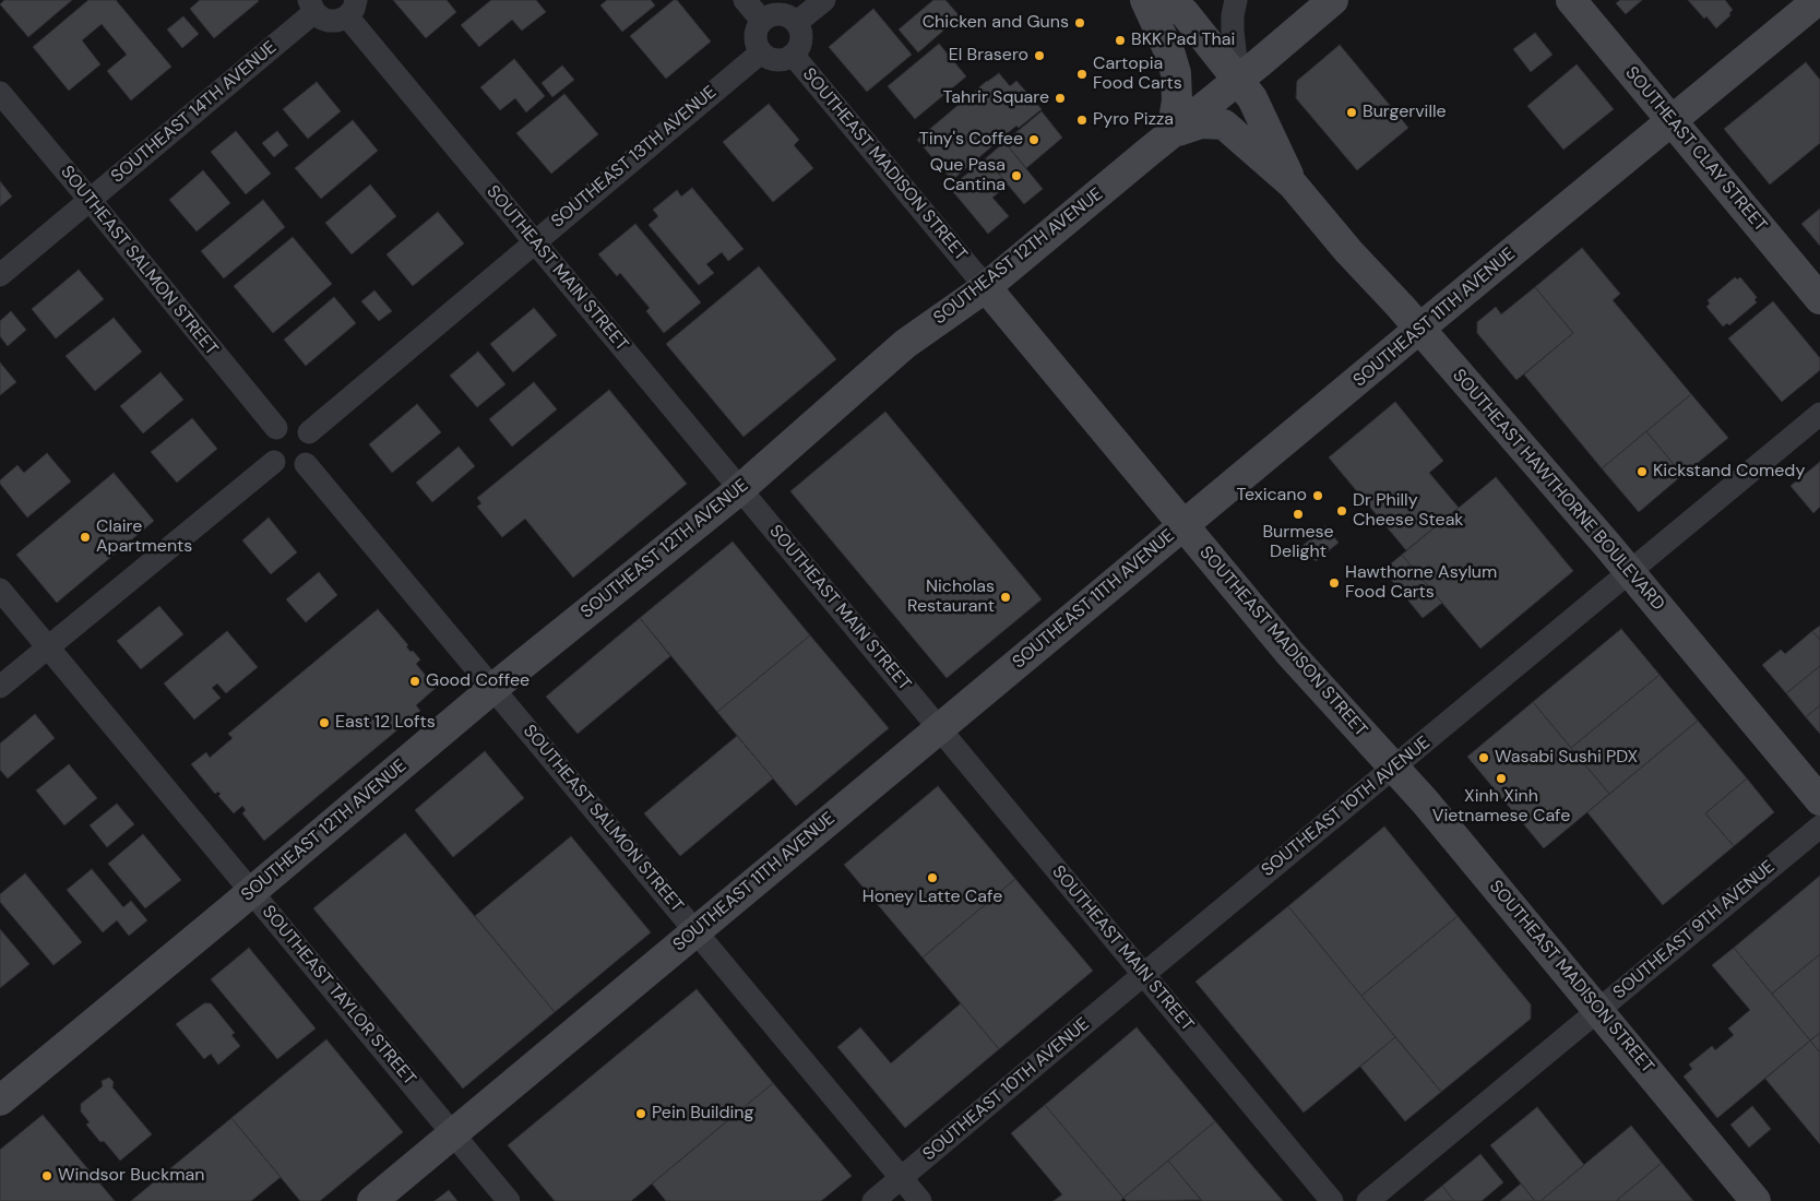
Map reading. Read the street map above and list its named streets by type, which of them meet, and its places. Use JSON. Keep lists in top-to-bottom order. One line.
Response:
{"streets":{"main road":["SOUTHEAST CLAY STREET","SOUTHEAST MADISON STREET","SOUTHEAST 12TH AVENUE","SOUTHEAST 11TH AVENUE","SOUTHEAST HAWTHORNE BOULEVARD"],"street":["SOUTHEAST 14TH AVENUE","SOUTHEAST 13TH AVENUE","SOUTHEAST SALMON STREET","SOUTHEAST MAIN STREET","SOUTHEAST 10TH AVENUE","SOUTHEAST 9TH AVENUE","SOUTHEAST TAYLOR STREET"]},"crossings":[["SOUTHEAST 14TH AVENUE","SOUTHEAST SALMON STREET"],["SOUTHEAST CLAY STREET","SOUTHEAST 11TH AVENUE"],["SOUTHEAST 13TH AVENUE","SOUTHEAST MADISON STREET"],["SOUTHEAST 13TH AVENUE","SOUTHEAST SALMON STREET"],["SOUTHEAST 13TH AVENUE","SOUTHEAST MAIN STREET"],["SOUTHEAST MADISON STREET","SOUTHEAST 12TH AVENUE"],["SOUTHEAST MADISON STREET","SOUTHEAST 11TH AVENUE"],["SOUTHEAST MADISON STREET","SOUTHEAST 10TH AVENUE"],["SOUTHEAST MADISON STREET","SOUTHEAST 9TH AVENUE"],["SOUTHEAST 12TH AVENUE","SOUTHEAST SALMON STREET"],["SOUTHEAST 12TH AVENUE","SOUTHEAST MAIN STREET"],["SOUTHEAST 12TH AVENUE","SOUTHEAST HAWTHORNE BOULEVARD"],["SOUTHEAST 12TH AVENUE","SOUTHEAST TAYLOR STREET"],["SOUTHEAST SALMON STREET","SOUTHEAST 11TH AVENUE"],["SOUTHEAST SALMON STREET","SOUTHEAST 10TH AVENUE"],["SOUTHEAST MAIN STREET","SOUTHEAST 11TH AVENUE"],["SOUTHEAST MAIN STREET","SOUTHEAST 10TH AVENUE"],["SOUTHEAST 11TH AVENUE","SOUTHEAST HAWTHORNE BOULEVARD"],["SOUTHEAST 11TH AVENUE","SOUTHEAST TAYLOR STREET"],["SOUTHEAST HAWTHORNE BOULEVARD","SOUTHEAST 10TH AVENUE"]],"places":["Chicken and Guns","BKK Pad Thai","El Brasero","Cartopia Food Carts","Tahrir Square","Burgerville","Pyro Pizza","Tiny's Coffee","Que Pasa Cantina","Kickstand Comedy","Texicano","Dr Philly Cheese Steak","Burmese Delight","Claire Apartments","Hawthorne Asylum Food Carts","Nicholas Restaurant","Good Coffee","East 12 Lofts","Wasabi Sushi PDX","Xinh Xinh Vietnamese Cafe","Honey Latte Cafe","Pein Building","Windsor Buckman"]}
